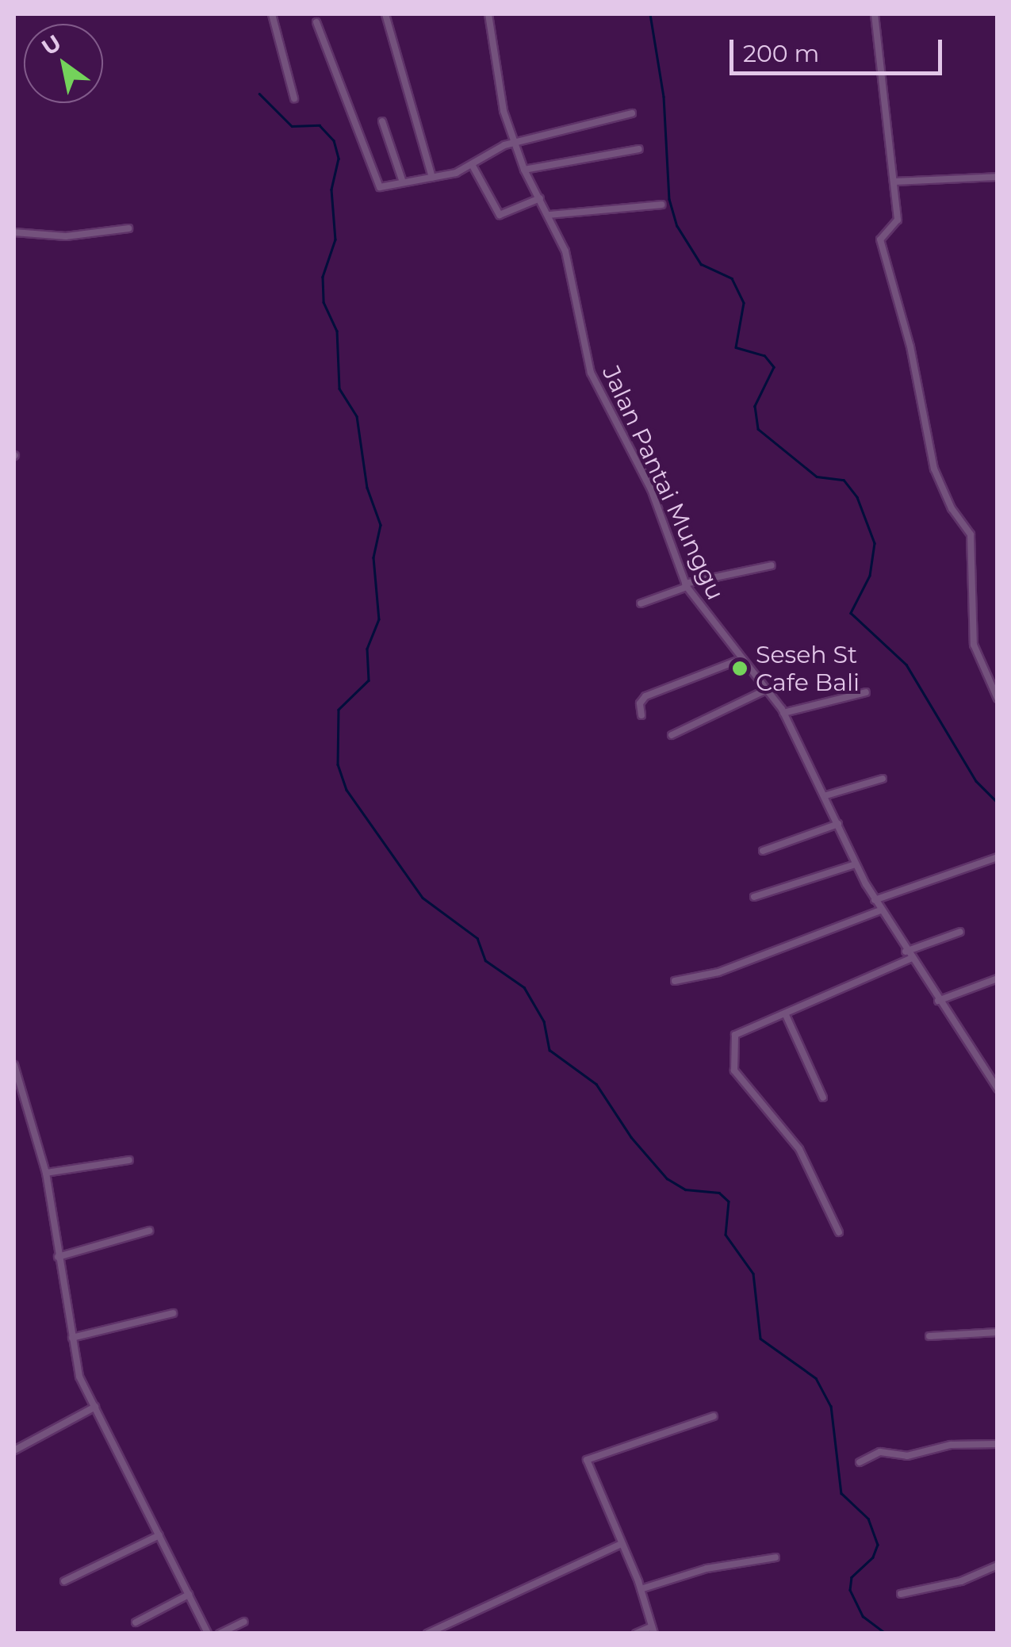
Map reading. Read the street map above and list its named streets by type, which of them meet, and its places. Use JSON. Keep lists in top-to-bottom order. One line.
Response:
{"streets":{"street":["Jalan Pantai Munggu"]},"places":["Seseh St Cafe Bali"],"scale_bar":"200 m","north":"top left"}
